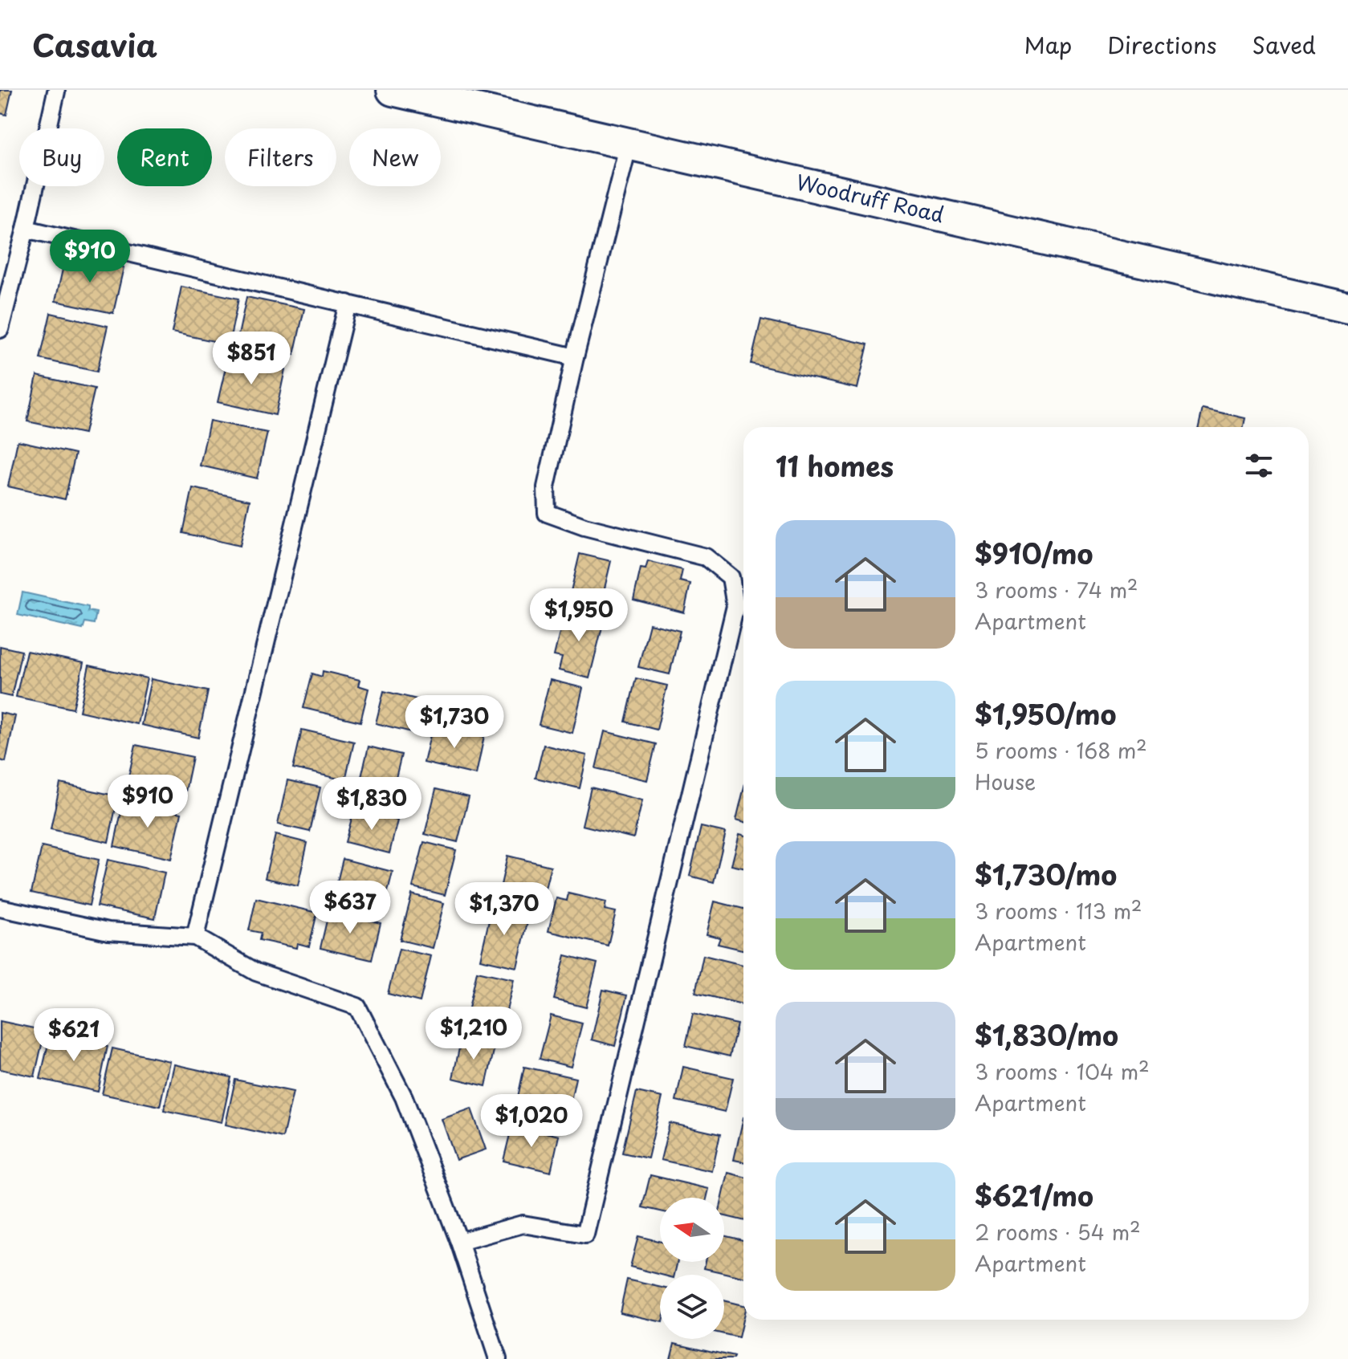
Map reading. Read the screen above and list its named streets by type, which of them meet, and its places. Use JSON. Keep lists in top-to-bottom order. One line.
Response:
{"streets":{"street":["Woodruff Road"]},"north":"left","page":{"header":"Casavia","nav":["Map","Directions","Saved"],"chip":["Buy","Rent","Filters","New"],"price":["$910","$851","$1,950","$1,730","$910","$1,830","$637","$1,370","$1,210","$621","$1,020"],"heading":"11 homes","list":[{"name":"$910/mo","note":"3 rooms · 74 m² · Apartment"},{"name":"$1,950/mo","note":"5 rooms · 168 m² · House"},{"name":"$1,730/mo","note":"3 rooms · 113 m² · Apartment"},{"name":"$1,830/mo","note":"3 rooms · 104 m² · Apartment"},{"name":"$621/mo","note":"2 rooms · 54 m² · Apartment"}]}}
